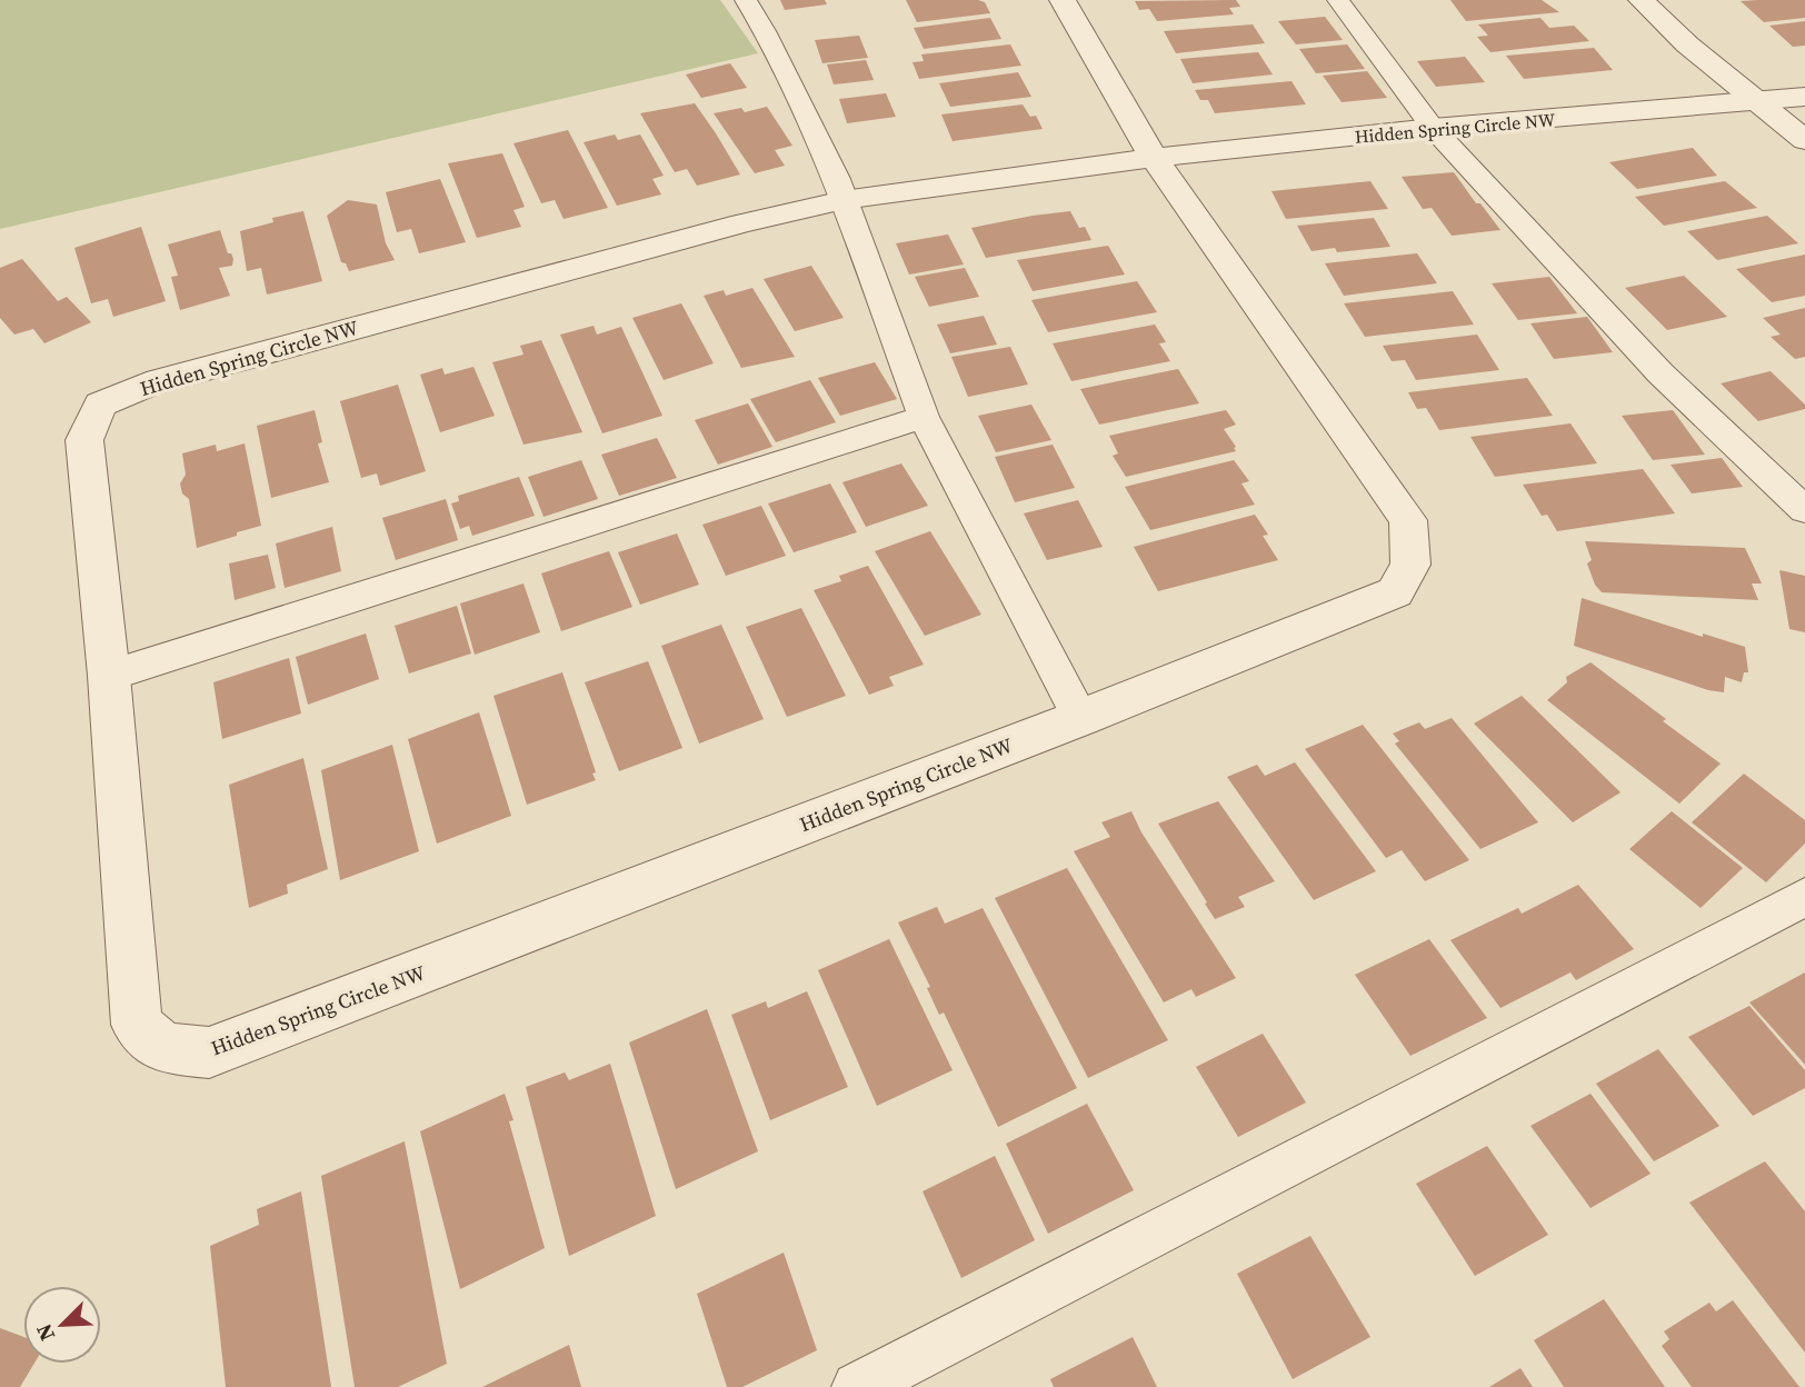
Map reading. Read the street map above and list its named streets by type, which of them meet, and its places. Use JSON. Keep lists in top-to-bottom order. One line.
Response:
{"streets":{"street":["Hidden Spring Circle NW"]},"north":"bottom left"}
